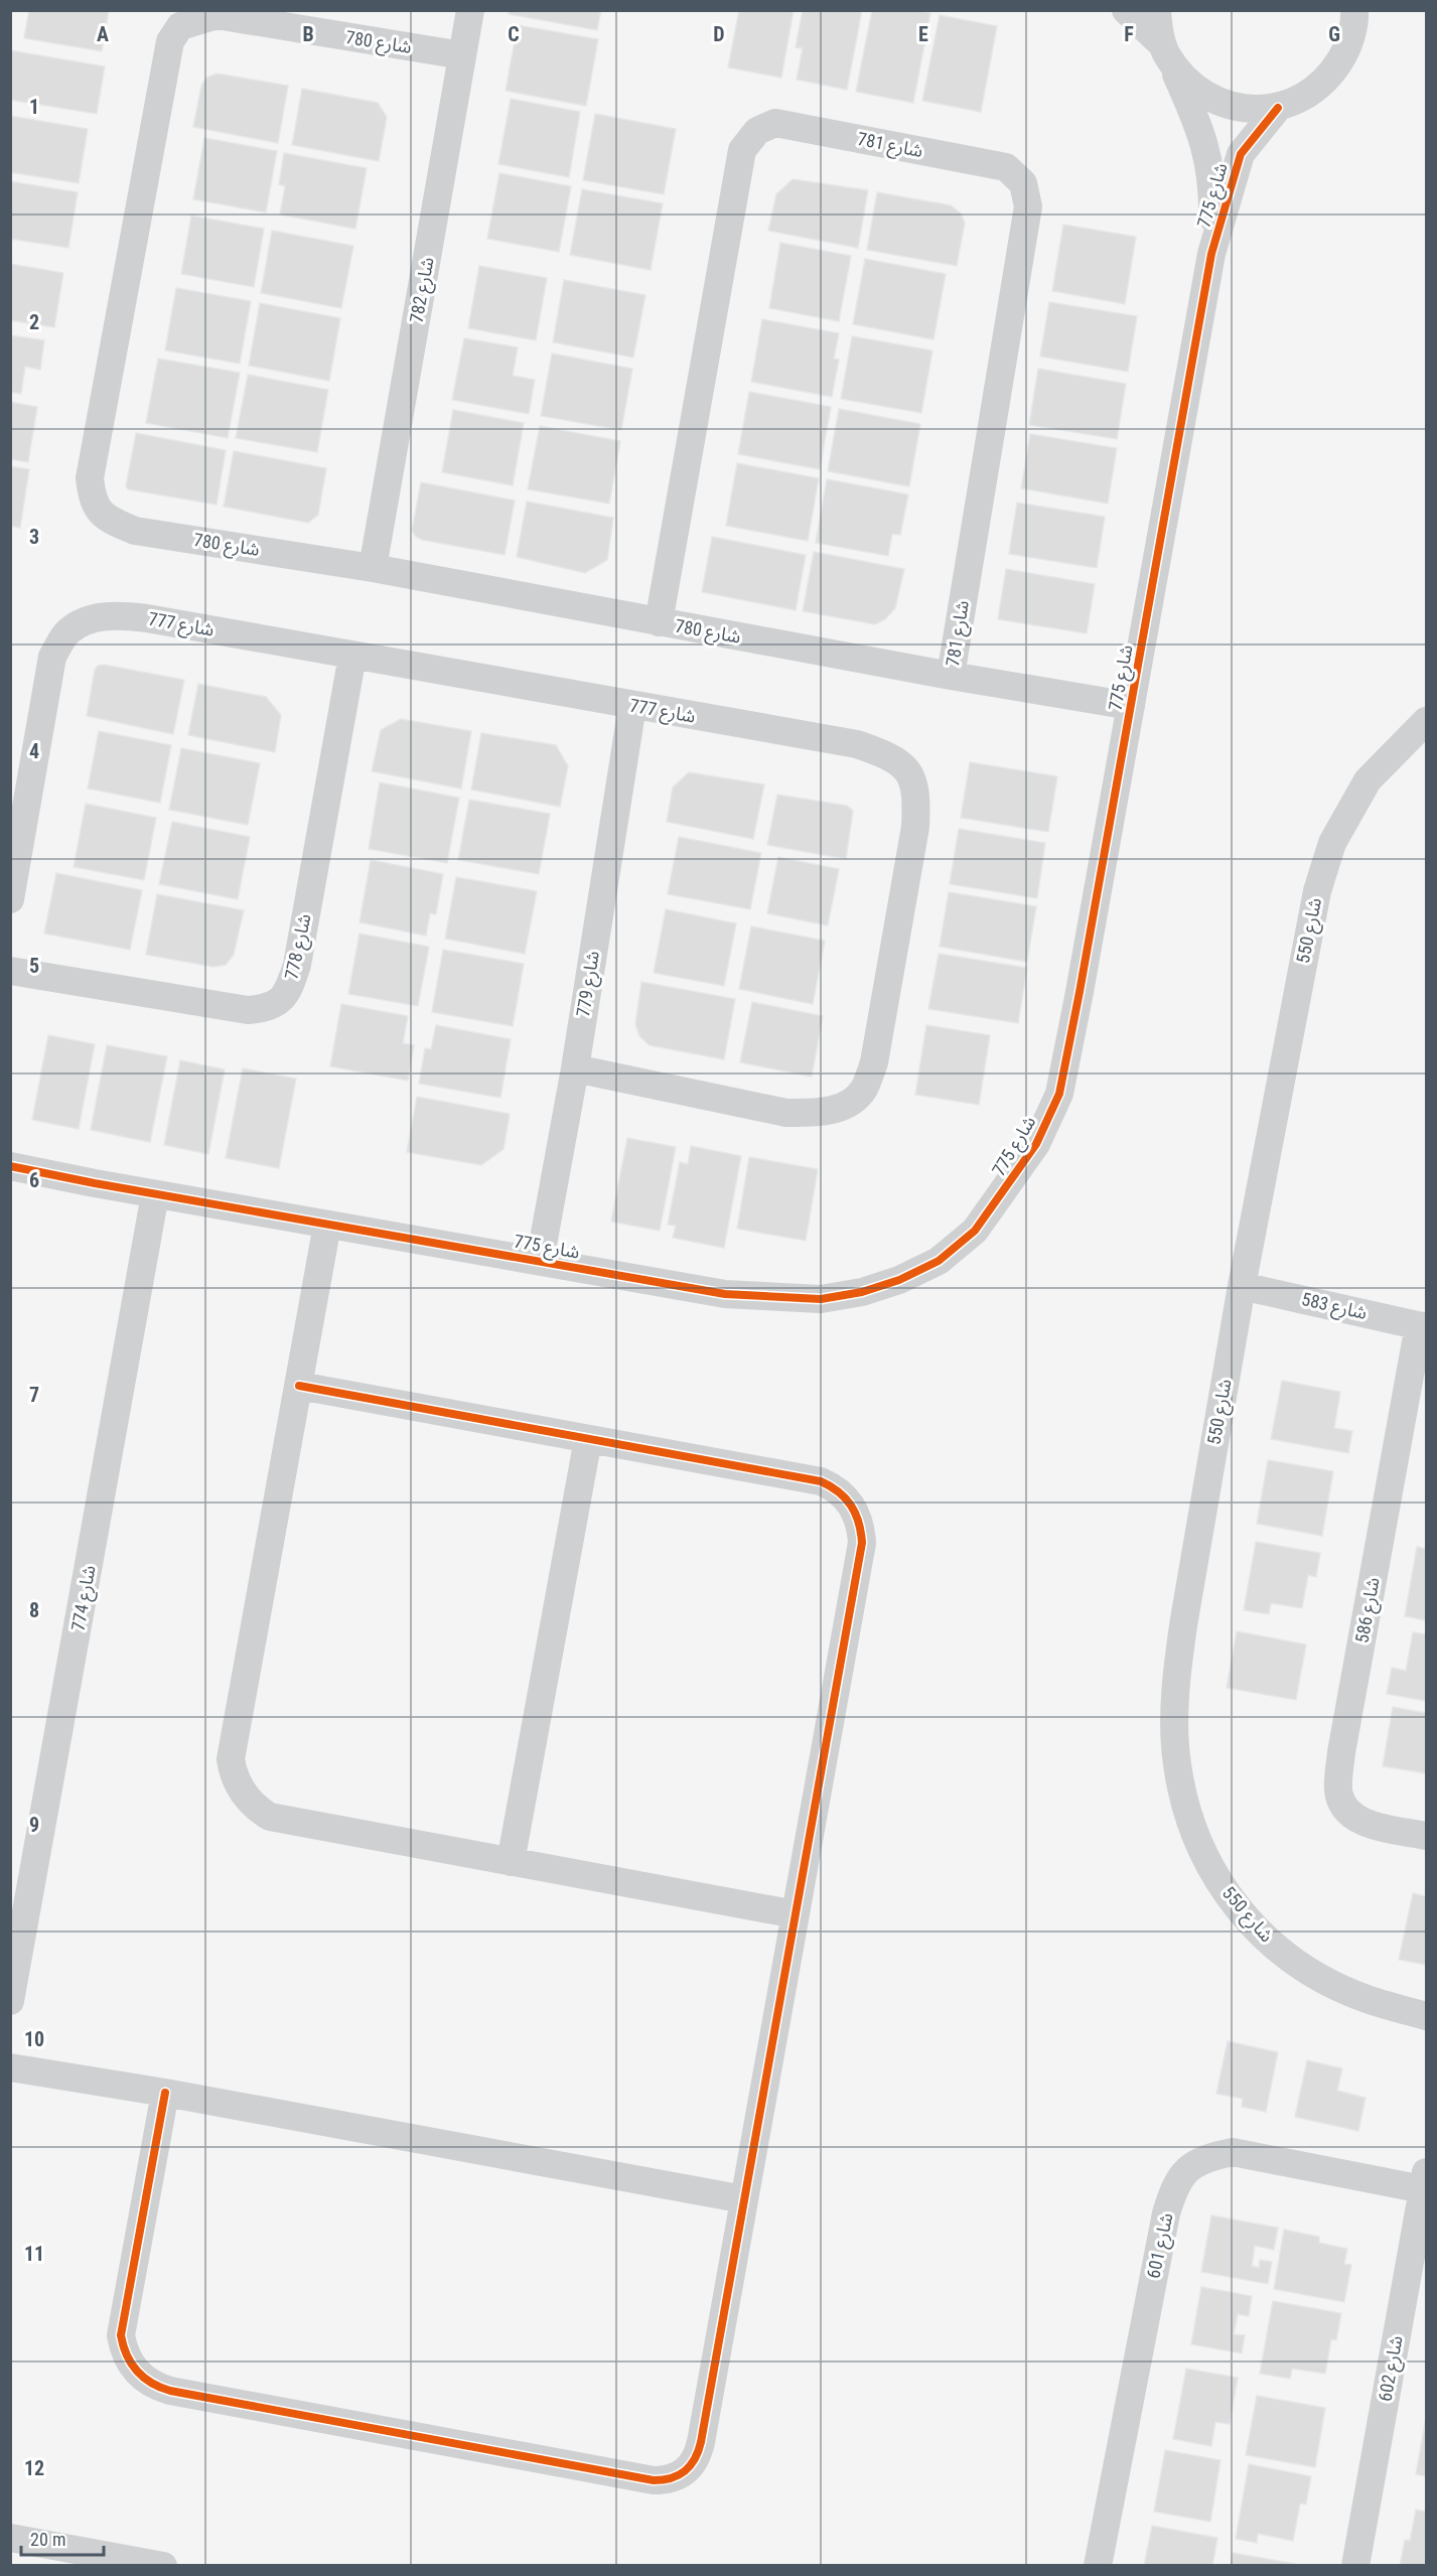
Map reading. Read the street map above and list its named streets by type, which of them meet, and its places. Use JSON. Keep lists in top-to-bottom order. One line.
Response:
{"streets":{"street":["شارع 780","شارع 781","شارع 775","شارع 782","شارع 777","شارع 550","شارع 778","شارع 779","شارع 583","شارع 774","شارع 586","شارع 601","شارع 602"]},"crossings":[["شارع 780","شارع 781"],["شارع 780","شارع 775"],["شارع 780","شارع 782"],["شارع 775","شارع 779"],["شارع 775","شارع 774"],["شارع 777","شارع 778"],["شارع 777","شارع 779"],["شارع 550","شارع 583"],["شارع 583","شارع 586"],["شارع 601","شارع 602"]],"scale_bar":"20 m","grid":{"columns":["A","B","C","D","E","F","G"],"rows":["1","2","3","4","5","6","7","8","9","10","11","12"]}}
